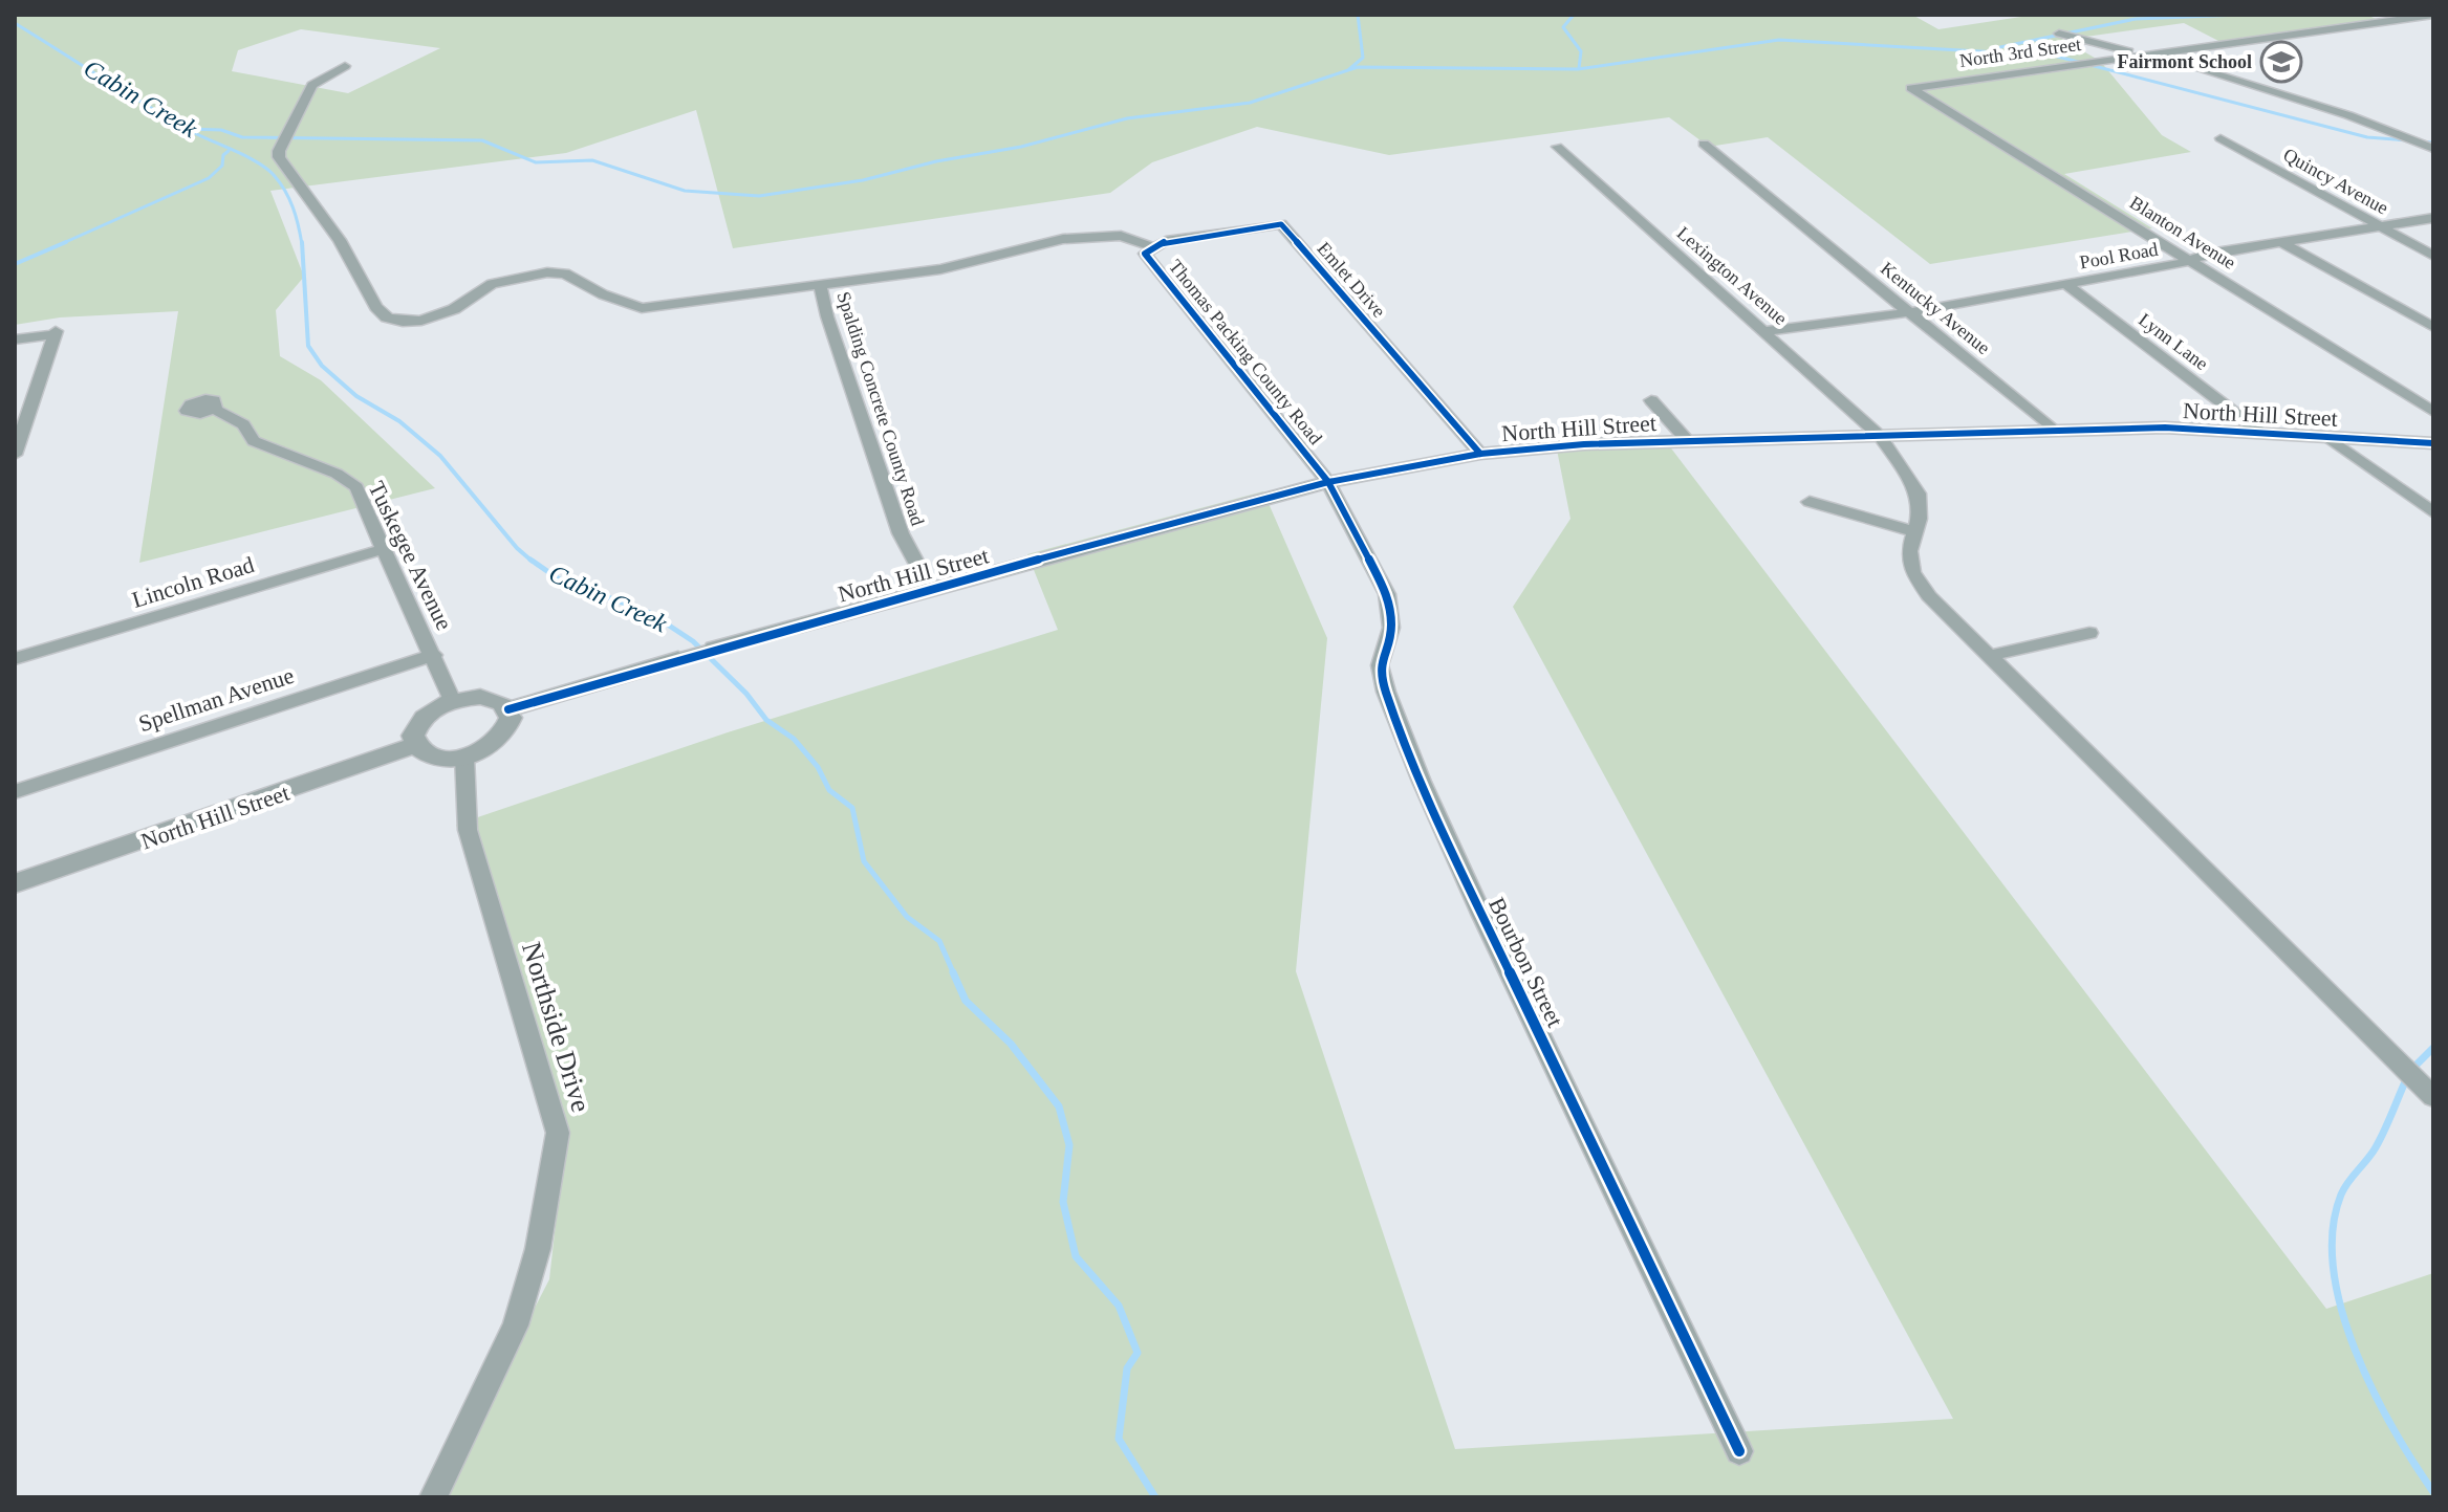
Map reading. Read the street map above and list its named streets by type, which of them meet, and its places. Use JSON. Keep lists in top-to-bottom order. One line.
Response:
{"streets":{"street":["North 3rd Street","Quincy Avenue","Blanton Avenue","Pool Road","Lexington Avenue","Emlet Drive","Kentucky Avenue","Lynn Lane","Thomas Packing County Road","Spalding Concrete County Road","North Hill Street","Tuskegee Avenue","Lincoln Road","Spellman Avenue","Bourbon Street","Northside Drive"]},"crossings":[["North 3rd Street","Blanton Avenue"],["Quincy Avenue","Pool Road"],["Blanton Avenue","Pool Road"],["Pool Road","Lexington Avenue"],["Pool Road","Kentucky Avenue"],["Pool Road","Lynn Lane"],["Lexington Avenue","North Hill Street"],["Emlet Drive","Thomas Packing County Road"],["Emlet Drive","North Hill Street"],["Kentucky Avenue","North Hill Street"],["Lynn Lane","North Hill Street"],["Thomas Packing County Road","North Hill Street"],["Thomas Packing County Road","Bourbon Street"],["Spalding Concrete County Road","North Hill Street"],["North Hill Street","Tuskegee Avenue"],["North Hill Street","Bourbon Street"],["North Hill Street","Northside Drive"],["Tuskegee Avenue","Lincoln Road"],["Tuskegee Avenue","Spellman Avenue"],["Tuskegee Avenue","Northside Drive"]],"water":["Cabin Creek"],"places":{"school or university":["Fairmont School"]}}
